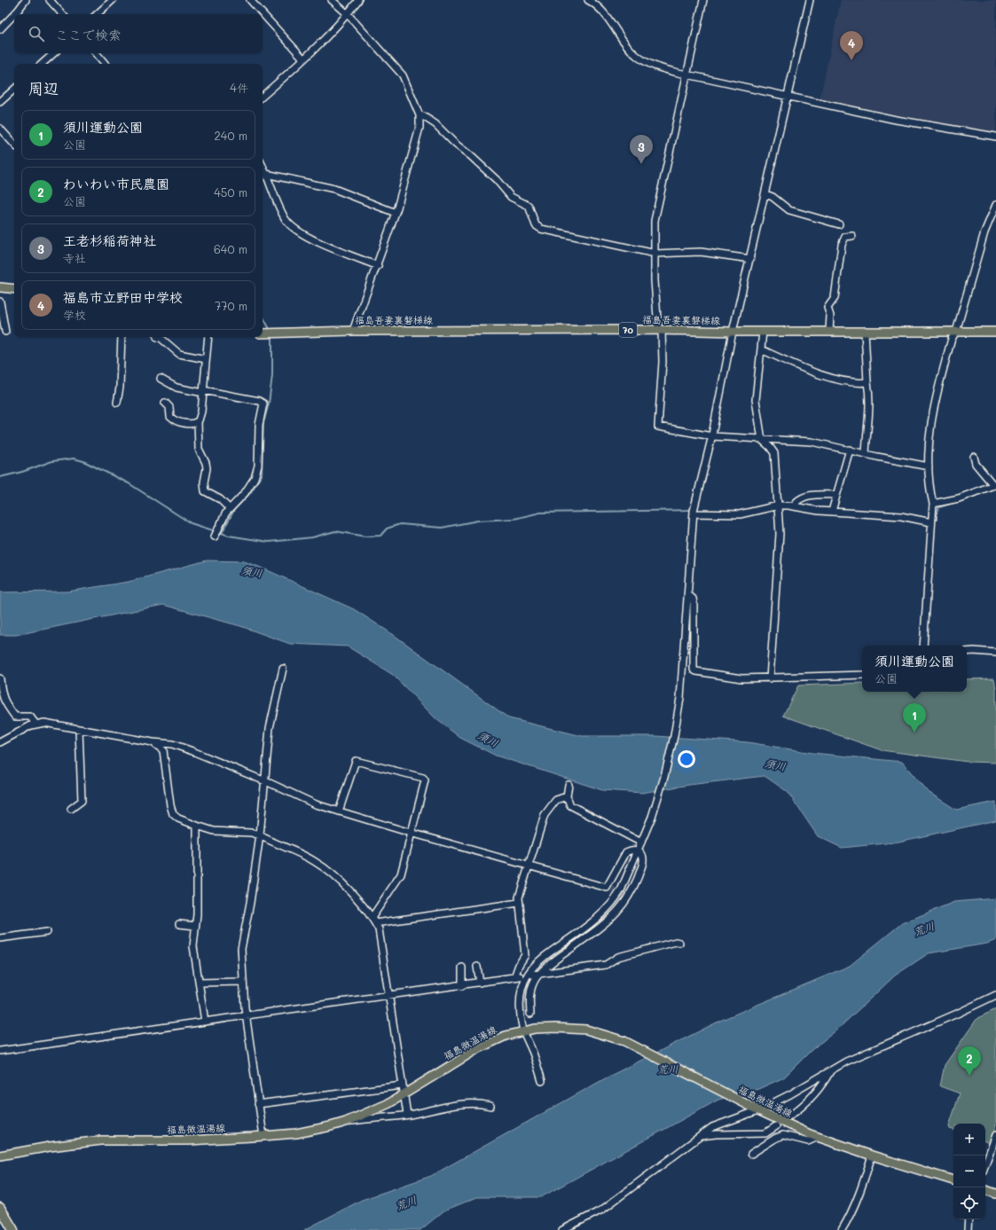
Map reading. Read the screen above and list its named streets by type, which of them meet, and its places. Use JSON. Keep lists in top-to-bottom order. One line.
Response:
{"streets":{"main road":["福島吾妻裏磐梯線","70","福島微温湯線"]},"water":["須川","荒川"],"page":{"search":"ここで検索","pins":["4","3","1","2"],"heading":["周辺","4件"],"list":[{"mark":"1","name":"須川運動公園","note":"公園","value":"240 m"},{"mark":"2","name":"わいわい市民農園","note":"公園","value":"450 m"},{"mark":"3","name":"王老杉稲荷神社","note":"寺社","value":"640 m"},{"mark":"4","name":"福島市立野田中学校","note":"学校","value":"770 m"}],"popup":["須川運動公園","公園"],"map_buttons":["+","−"]}}
